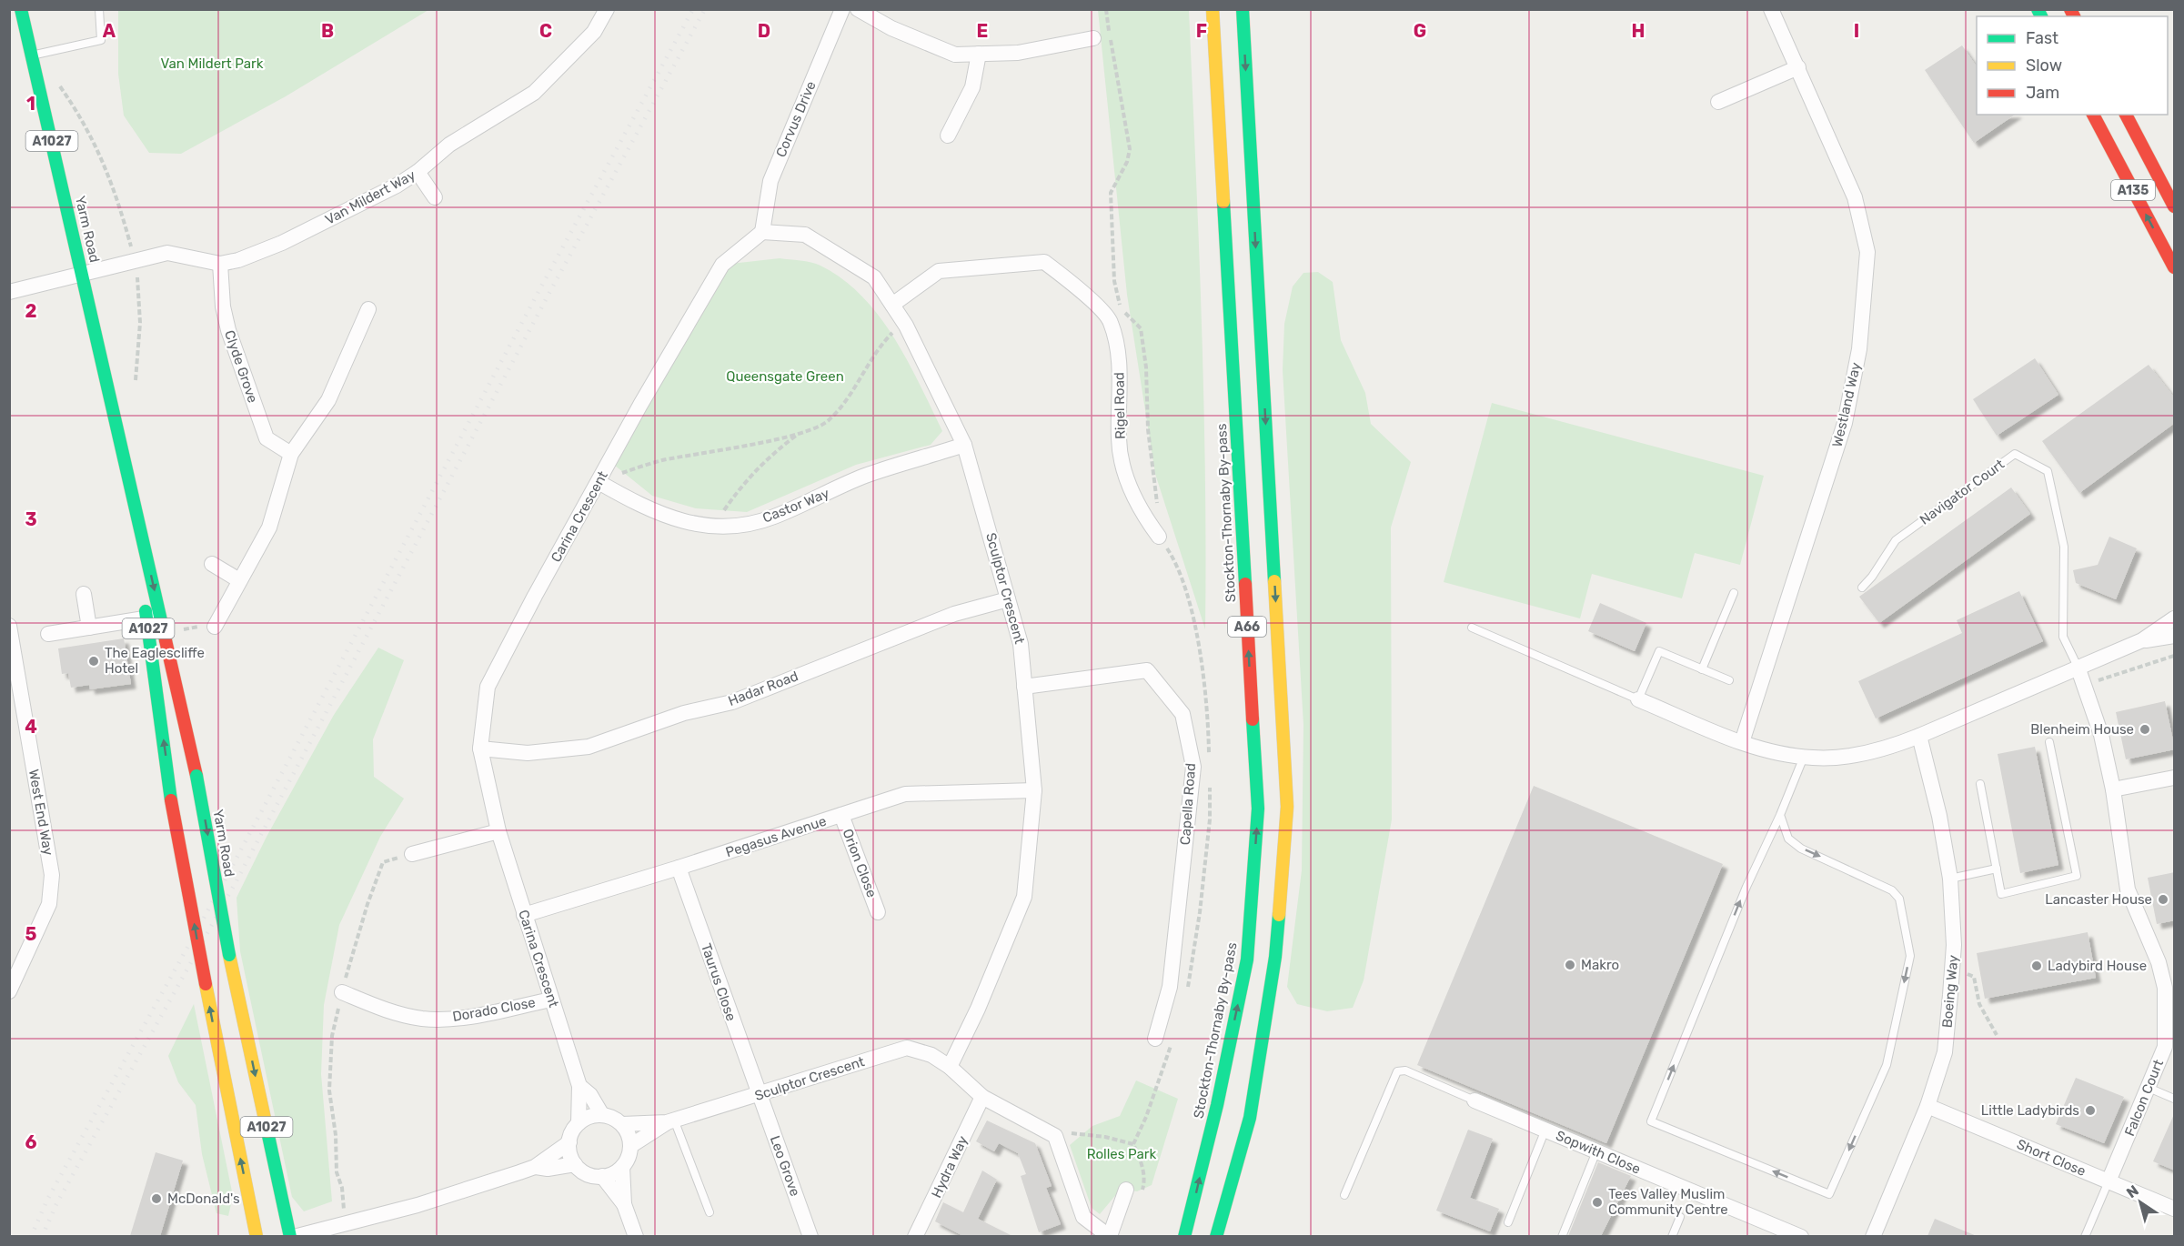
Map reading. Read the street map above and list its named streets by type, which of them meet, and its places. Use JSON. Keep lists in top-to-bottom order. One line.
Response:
{"streets":{"main road":["A1027","A135","Yarm Road","Stockton-Thornaby By-pass","A66"],"street":["Corvus Drive","Van Mildert Way","Clyde Grove","Westland Way","Rigel Road","Castor Way","Carina Crescent","Sculptor Crescent","Hadar Road","Capella Road","West End Way","Pegasus Avenue","Orion Close","Taurus Close","Boeing Way","Dorado Close","Falcon Court","Sopwith Close","Short Close","Leo Grove","Hydra Way"],"lane":["Navigator Court"]},"crossings":[["Corvus Drive","Carina Crescent"],["Corvus Drive","Sculptor Crescent"],["Van Mildert Way","Yarm Road"],["Van Mildert Way","Clyde Grove"],["Rigel Road","Sculptor Crescent"],["Navigator Court","Falcon Court"],["Castor Way","Carina Crescent"],["Castor Way","Sculptor Crescent"],["Carina Crescent","Sculptor Crescent"],["Carina Crescent","Hadar Road"],["Carina Crescent","Pegasus Avenue"],["Carina Crescent","Dorado Close"],["Sculptor Crescent","Hadar Road"],["Sculptor Crescent","Capella Road"],["Sculptor Crescent","Pegasus Avenue"],["Sculptor Crescent","Taurus Close"],["Sculptor Crescent","Leo Grove"],["Sculptor Crescent","Hydra Way"],["Pegasus Avenue","Orion Close"],["Pegasus Avenue","Taurus Close"],["Taurus Close","Leo Grove"],["Boeing Way","Short Close"],["Falcon Court","Short Close"]],"parks":["Van Mildert Park","Queensgate Green","Rolles Park"],"places":["The Eaglescliffe Hotel","Blenheim House","Lancaster House","Makro","Ladybird House","Little Ladybirds","McDonald's","Tees Valley Muslim Community Centre"],"legend":["Fast","Slow","Jam"],"north":"top left","grid":{"columns":["A","B","C","D","E","F","G","H","I"],"rows":["1","2","3","4","5","6"]}}
